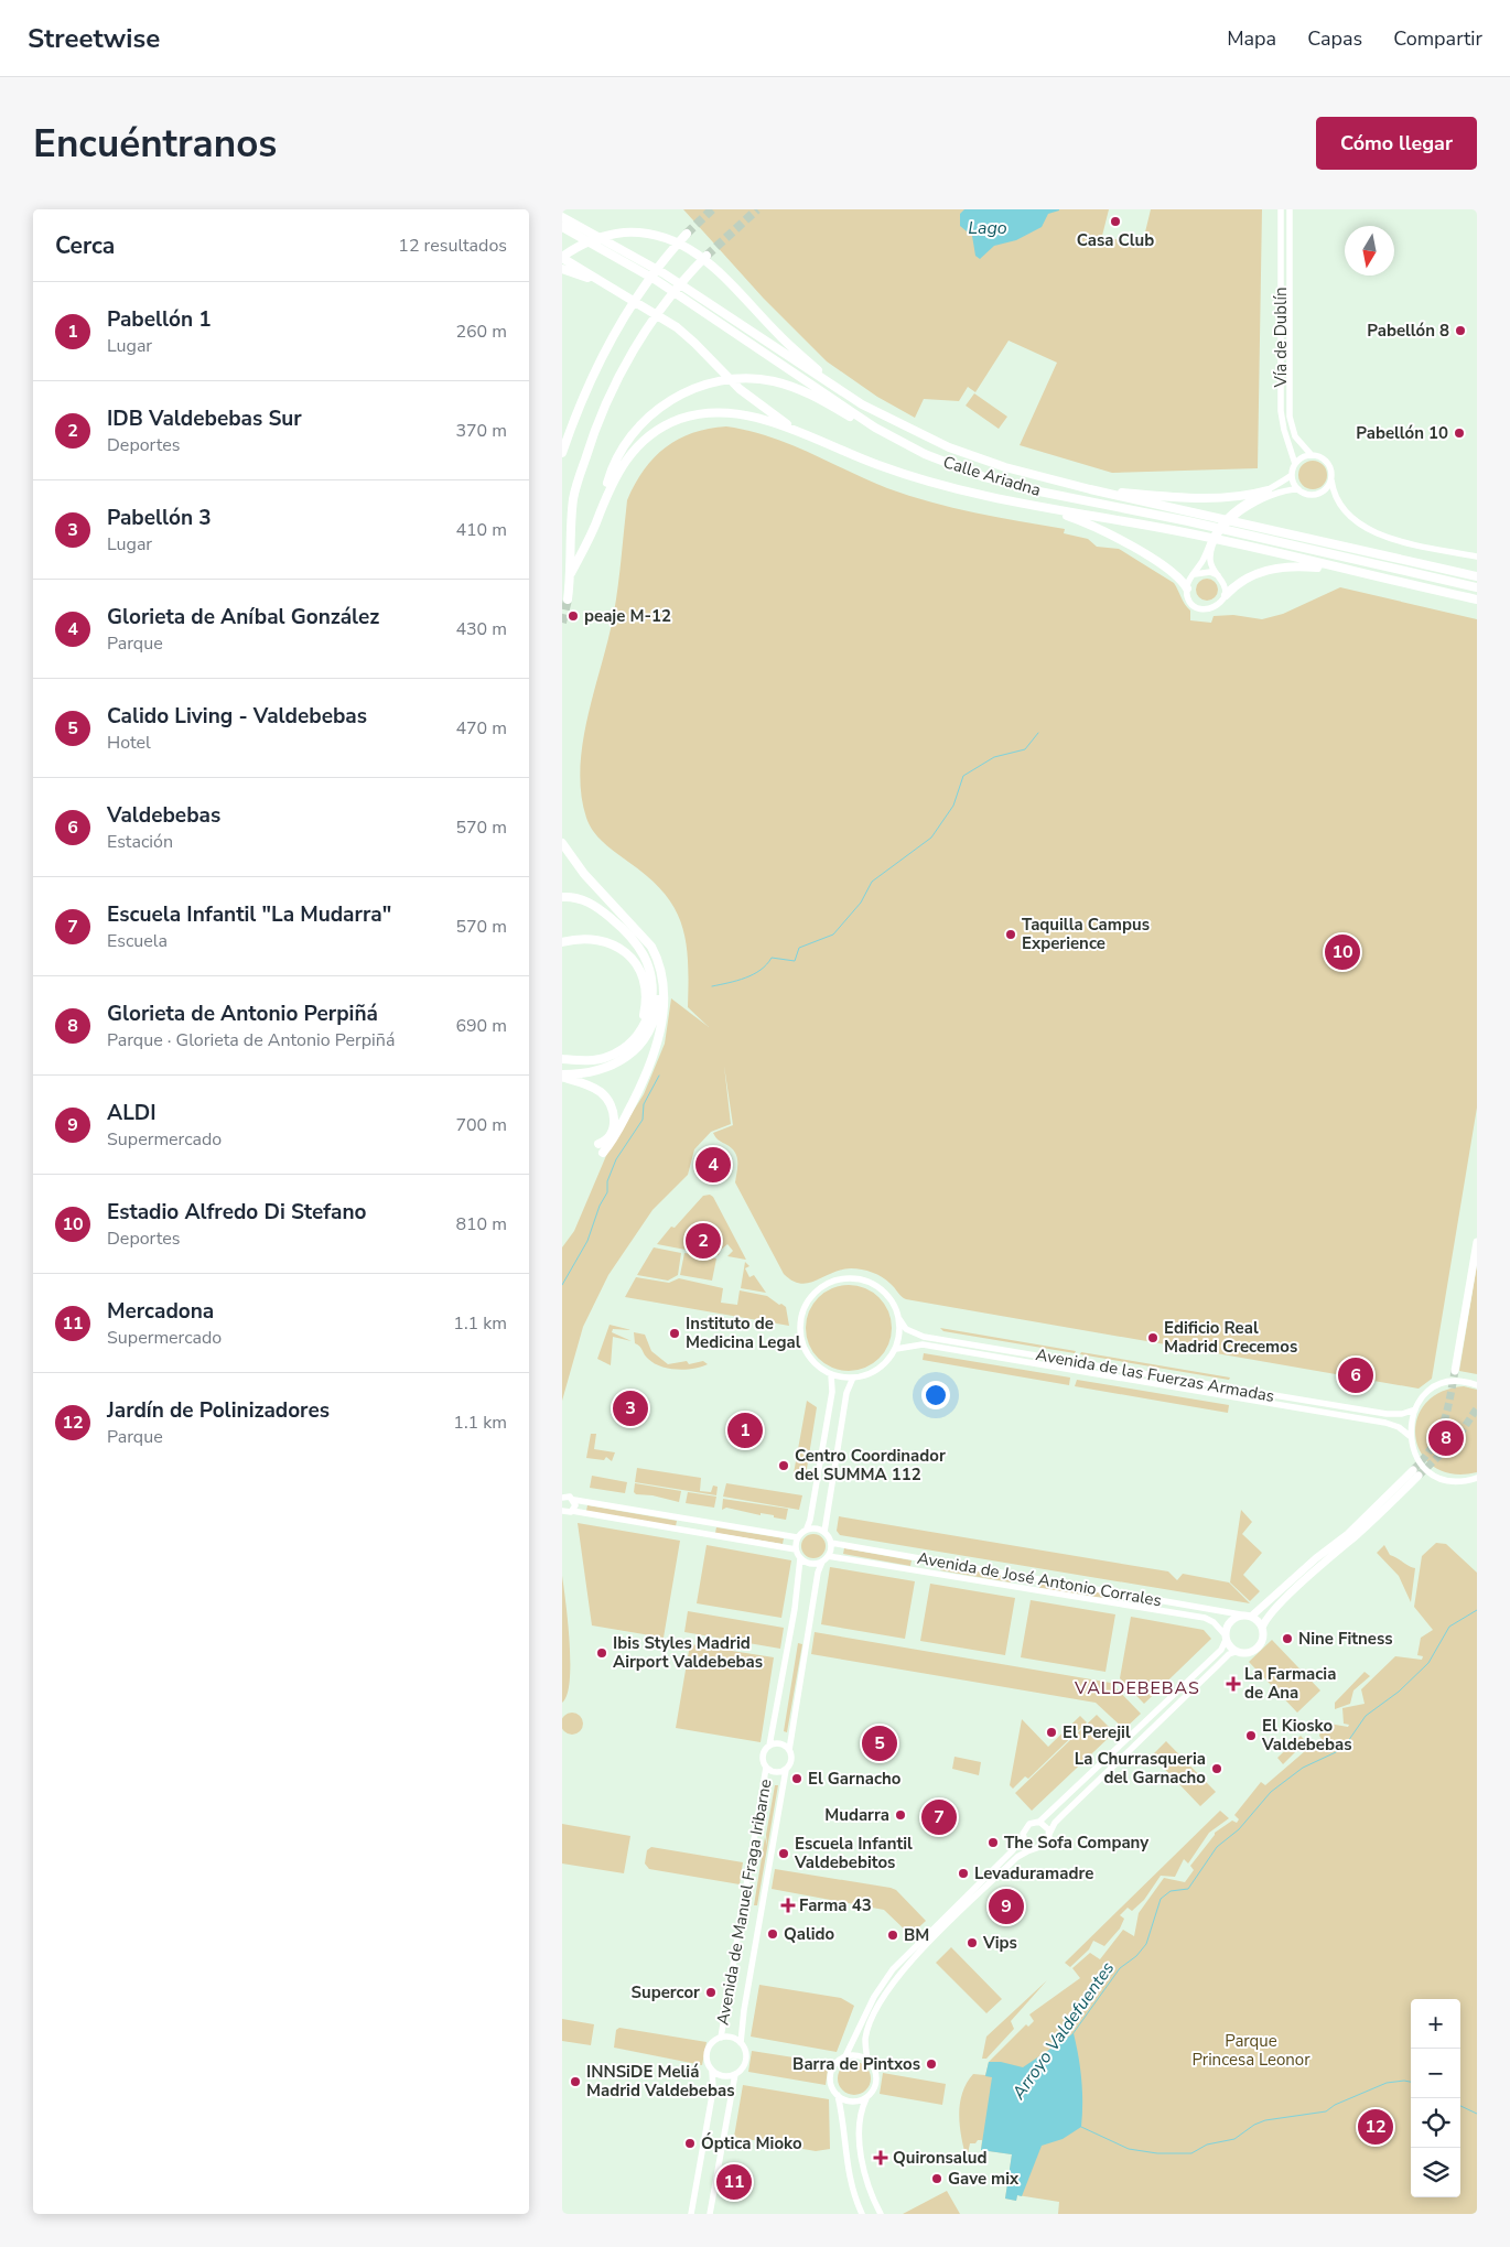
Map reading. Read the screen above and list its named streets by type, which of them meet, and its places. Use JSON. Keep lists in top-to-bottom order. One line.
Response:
{"streets":{"highway":["Calle Ariadna"],"street":["Vía de Dublín","Avenida de las Fuerzas Armadas","Avenida de José Antonio Corrales","Avenida de Manuel Fraga Iribarne"]},"districts":["VALDEBEBAS"],"water":["Lago","Arroyo Valdefuentes"],"parks":["Parque Princesa Leonor"],"places":{"other":["Casa Club","Pabellón 8","Pabellón 10","peaje M-12","Taquilla Campus Experience","Instituto de Medicina Legal","Edificio Real Madrid Crecemos","Centro Coordinador del SUMMA 112","Nine Fitness","Ibis Styles Madrid Airport Valdebebas","El Perejil","El Kiosko Valdebebas","La Churrasqueria del Garnacho","El Garnacho","Mudarra","The Sofa Company","Escuela Infantil Valdebebitos","Levaduramadre","Qalido","BM","Vips","Supercor","Barra de Pintxos","INNSiDE Meliá Madrid Valdebebas","Óptica Mioko","Gave mix"],"health":["La Farmacia de Ana","Farma 43","Quironsalud"]},"north":"bottom","page":{"header":"Streetwise","nav":["Mapa","Capas","Compartir"],"buttons":"Cómo llegar","title":"Encuéntranos","heading":["Cerca","12 resultados"],"list":[{"mark":"1","name":"Pabellón 1","note":"Lugar","value":"260 m"},{"mark":"2","name":"IDB Valdebebas Sur","note":"Deportes","value":"370 m"},{"mark":"3","name":"Pabellón 3","note":"Lugar","value":"410 m"},{"mark":"4","name":"Glorieta de Aníbal González","note":"Parque","value":"430 m"},{"mark":"5","name":"Calido Living - Valdebebas","note":"Hotel","value":"470 m"},{"mark":"6","name":"Valdebebas","note":"Estación","value":"570 m"},{"mark":"7","name":"Escuela Infantil \"La Mudarra\"","note":"Escuela","value":"570 m"},{"mark":"8","name":"Glorieta de Antonio Perpiñá","note":"Parque · Glorieta de Antonio Perpiñá","value":"690 m"},{"mark":"9","name":"ALDI","note":"Supermercado","value":"700 m"},{"mark":"10","name":"Estadio Alfredo Di Stefano","note":"Deportes","value":"810 m"},{"mark":"11","name":"Mercadona","note":"Supermercado","value":"1.1 km"},{"mark":"12","name":"Jardín de Polinizadores","note":"Parque","value":"1.1 km"}],"pins":["10","4","2","6","3","1","8","5","7","9","12","11"],"map_buttons":["+","−"]}}
